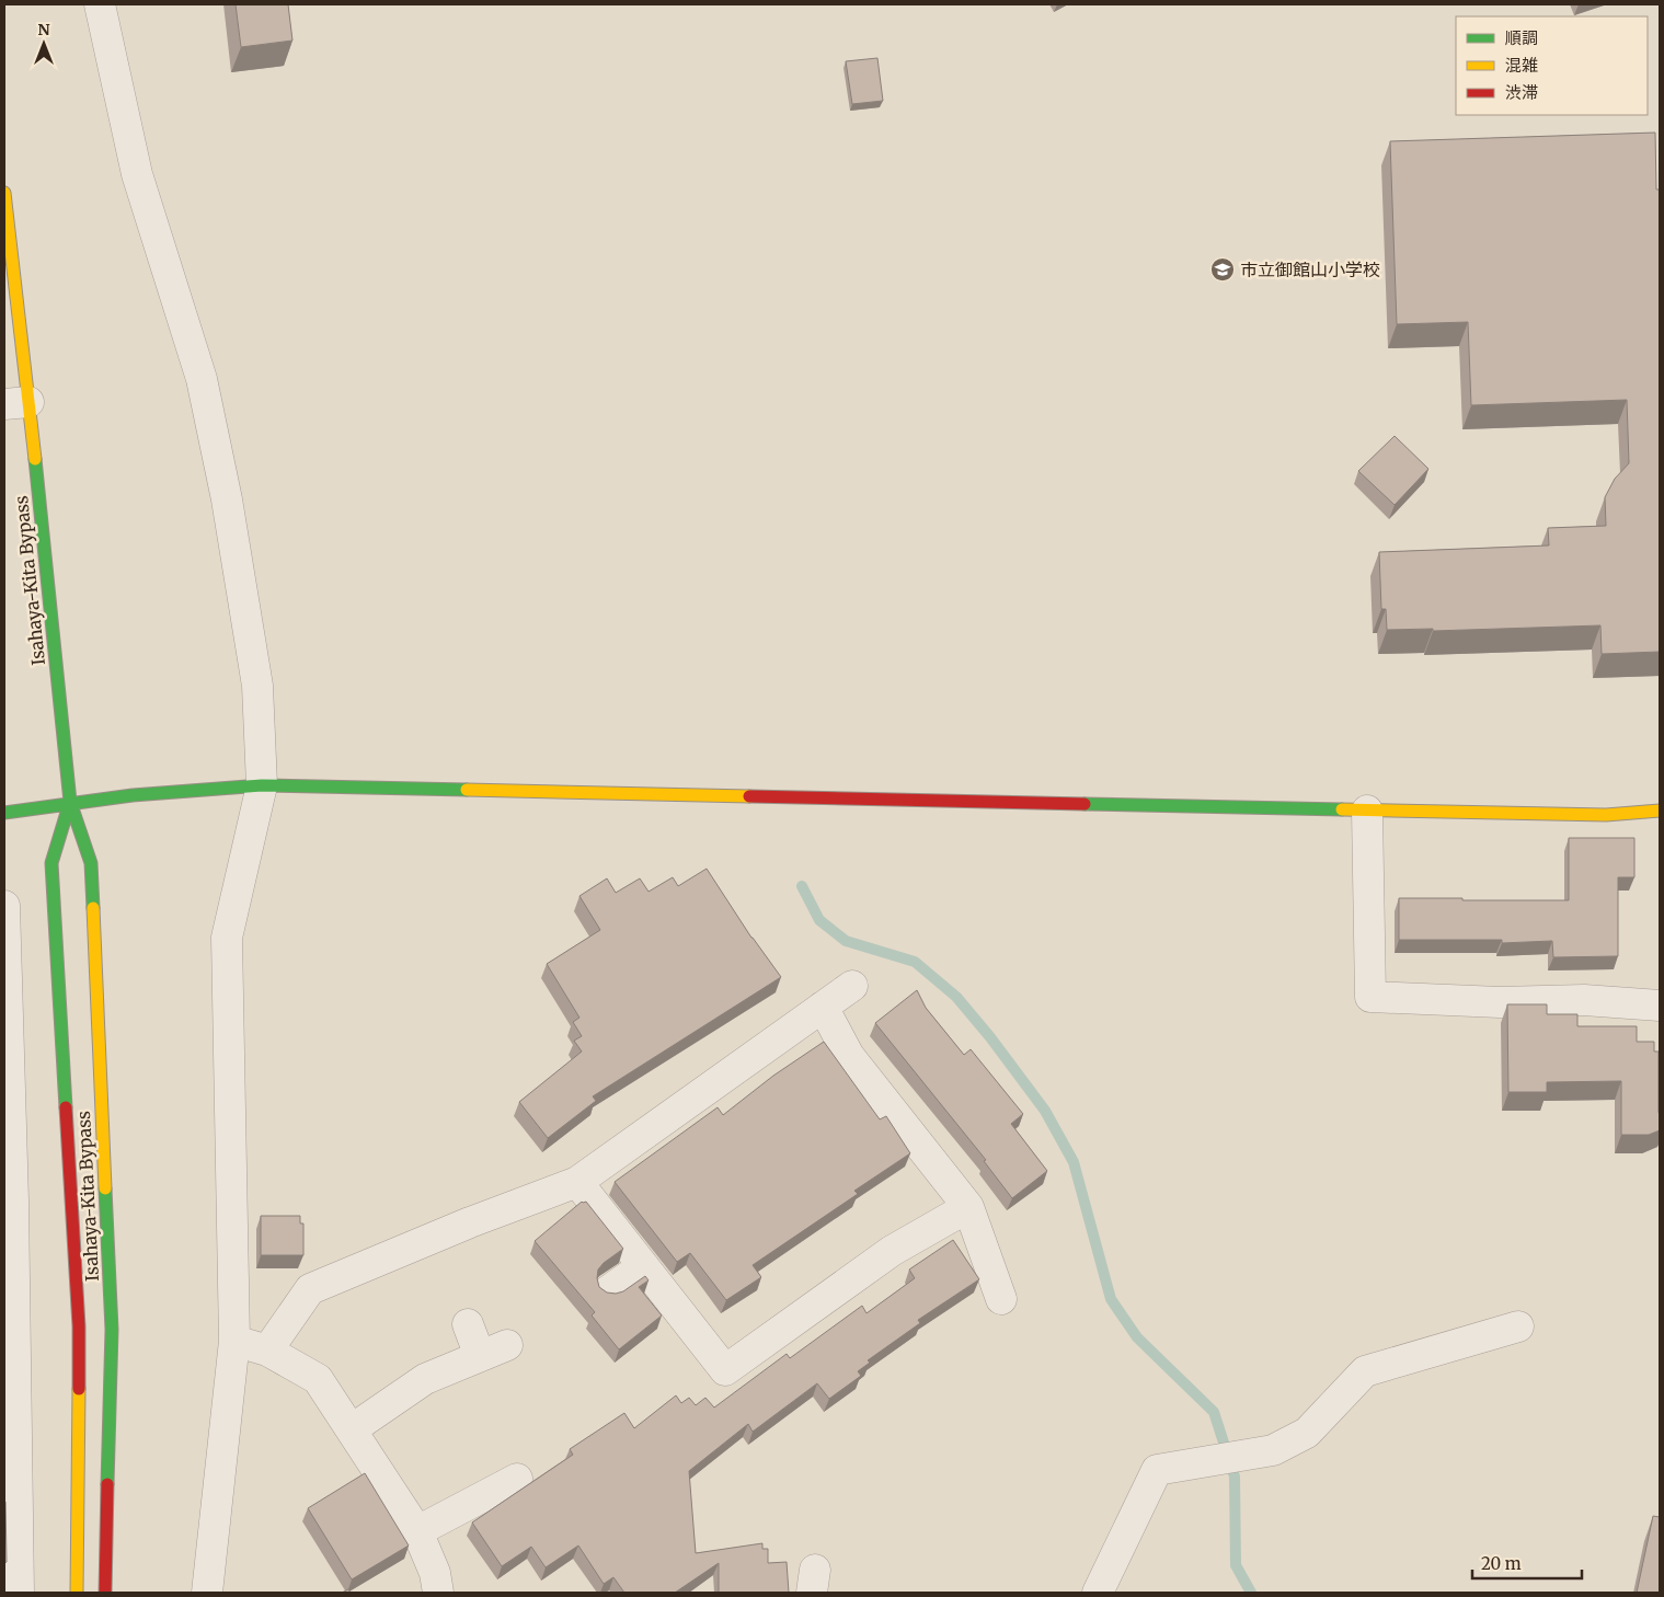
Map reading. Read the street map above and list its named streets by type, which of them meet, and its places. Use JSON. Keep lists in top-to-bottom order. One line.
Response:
{"streets":{"main road":["Isahaya-Kita Bypass"]},"places":{"school or university":["市立御館山小学校"]},"legend":["順調","混雑","渋滞"],"scale_bar":"20 m","north":"top"}
